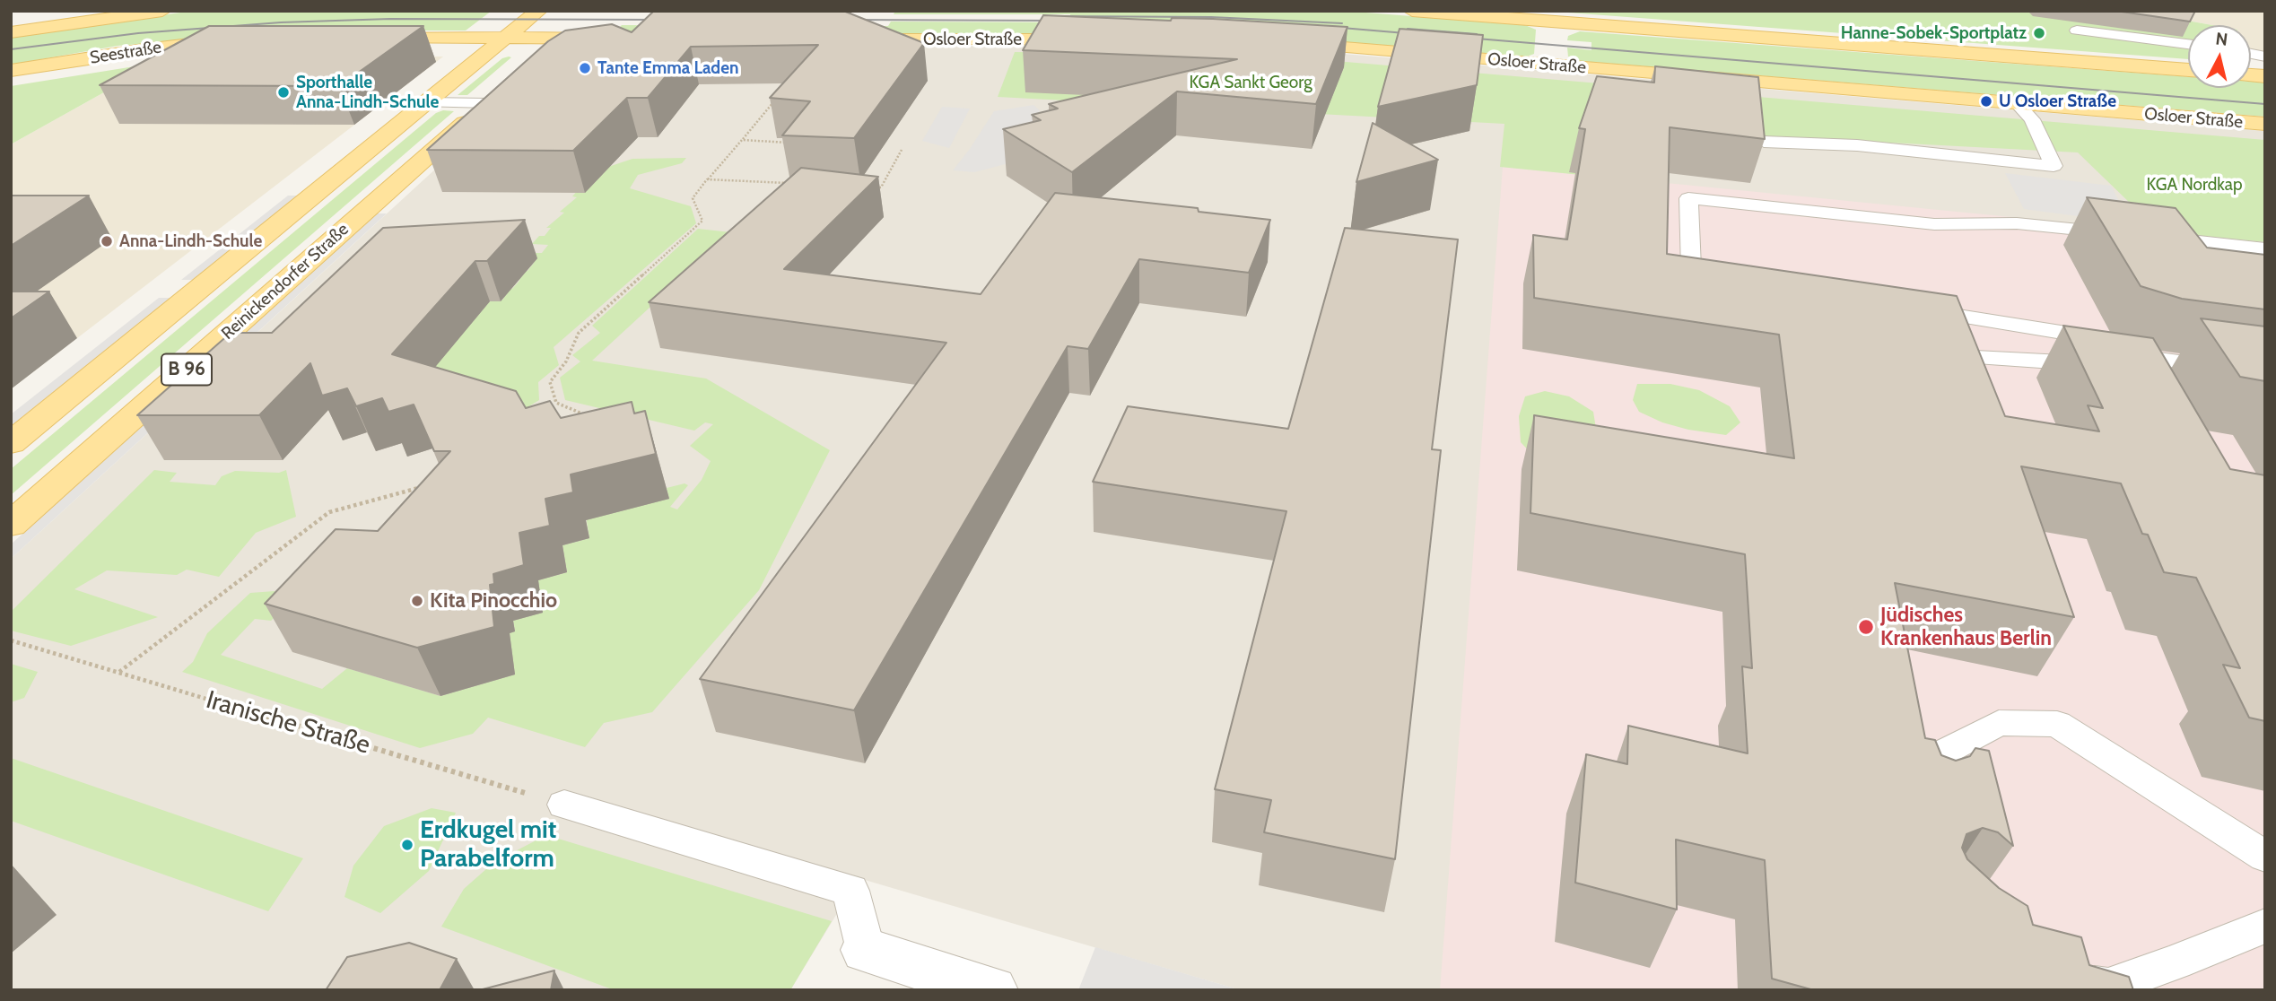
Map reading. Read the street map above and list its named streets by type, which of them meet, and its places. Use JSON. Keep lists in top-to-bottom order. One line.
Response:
{"streets":{"main road":["Osloer Straße","Seestraße","Reinickendorfer Straße","B 96"],"path":["Iranische Straße"]},"parks":["KGA Sankt Georg","KGA Nordkap"],"places":["Hanne-Sobek-Sportplatz","Tante Emma Laden","Sporthalle Anna-Lindh-Schule","U Osloer Straße","Anna-Lindh-Schule","Kita Pinocchio","Jüdisches Krankenhaus Berlin","Erdkugel mit Parabelform"],"north":"top"}
